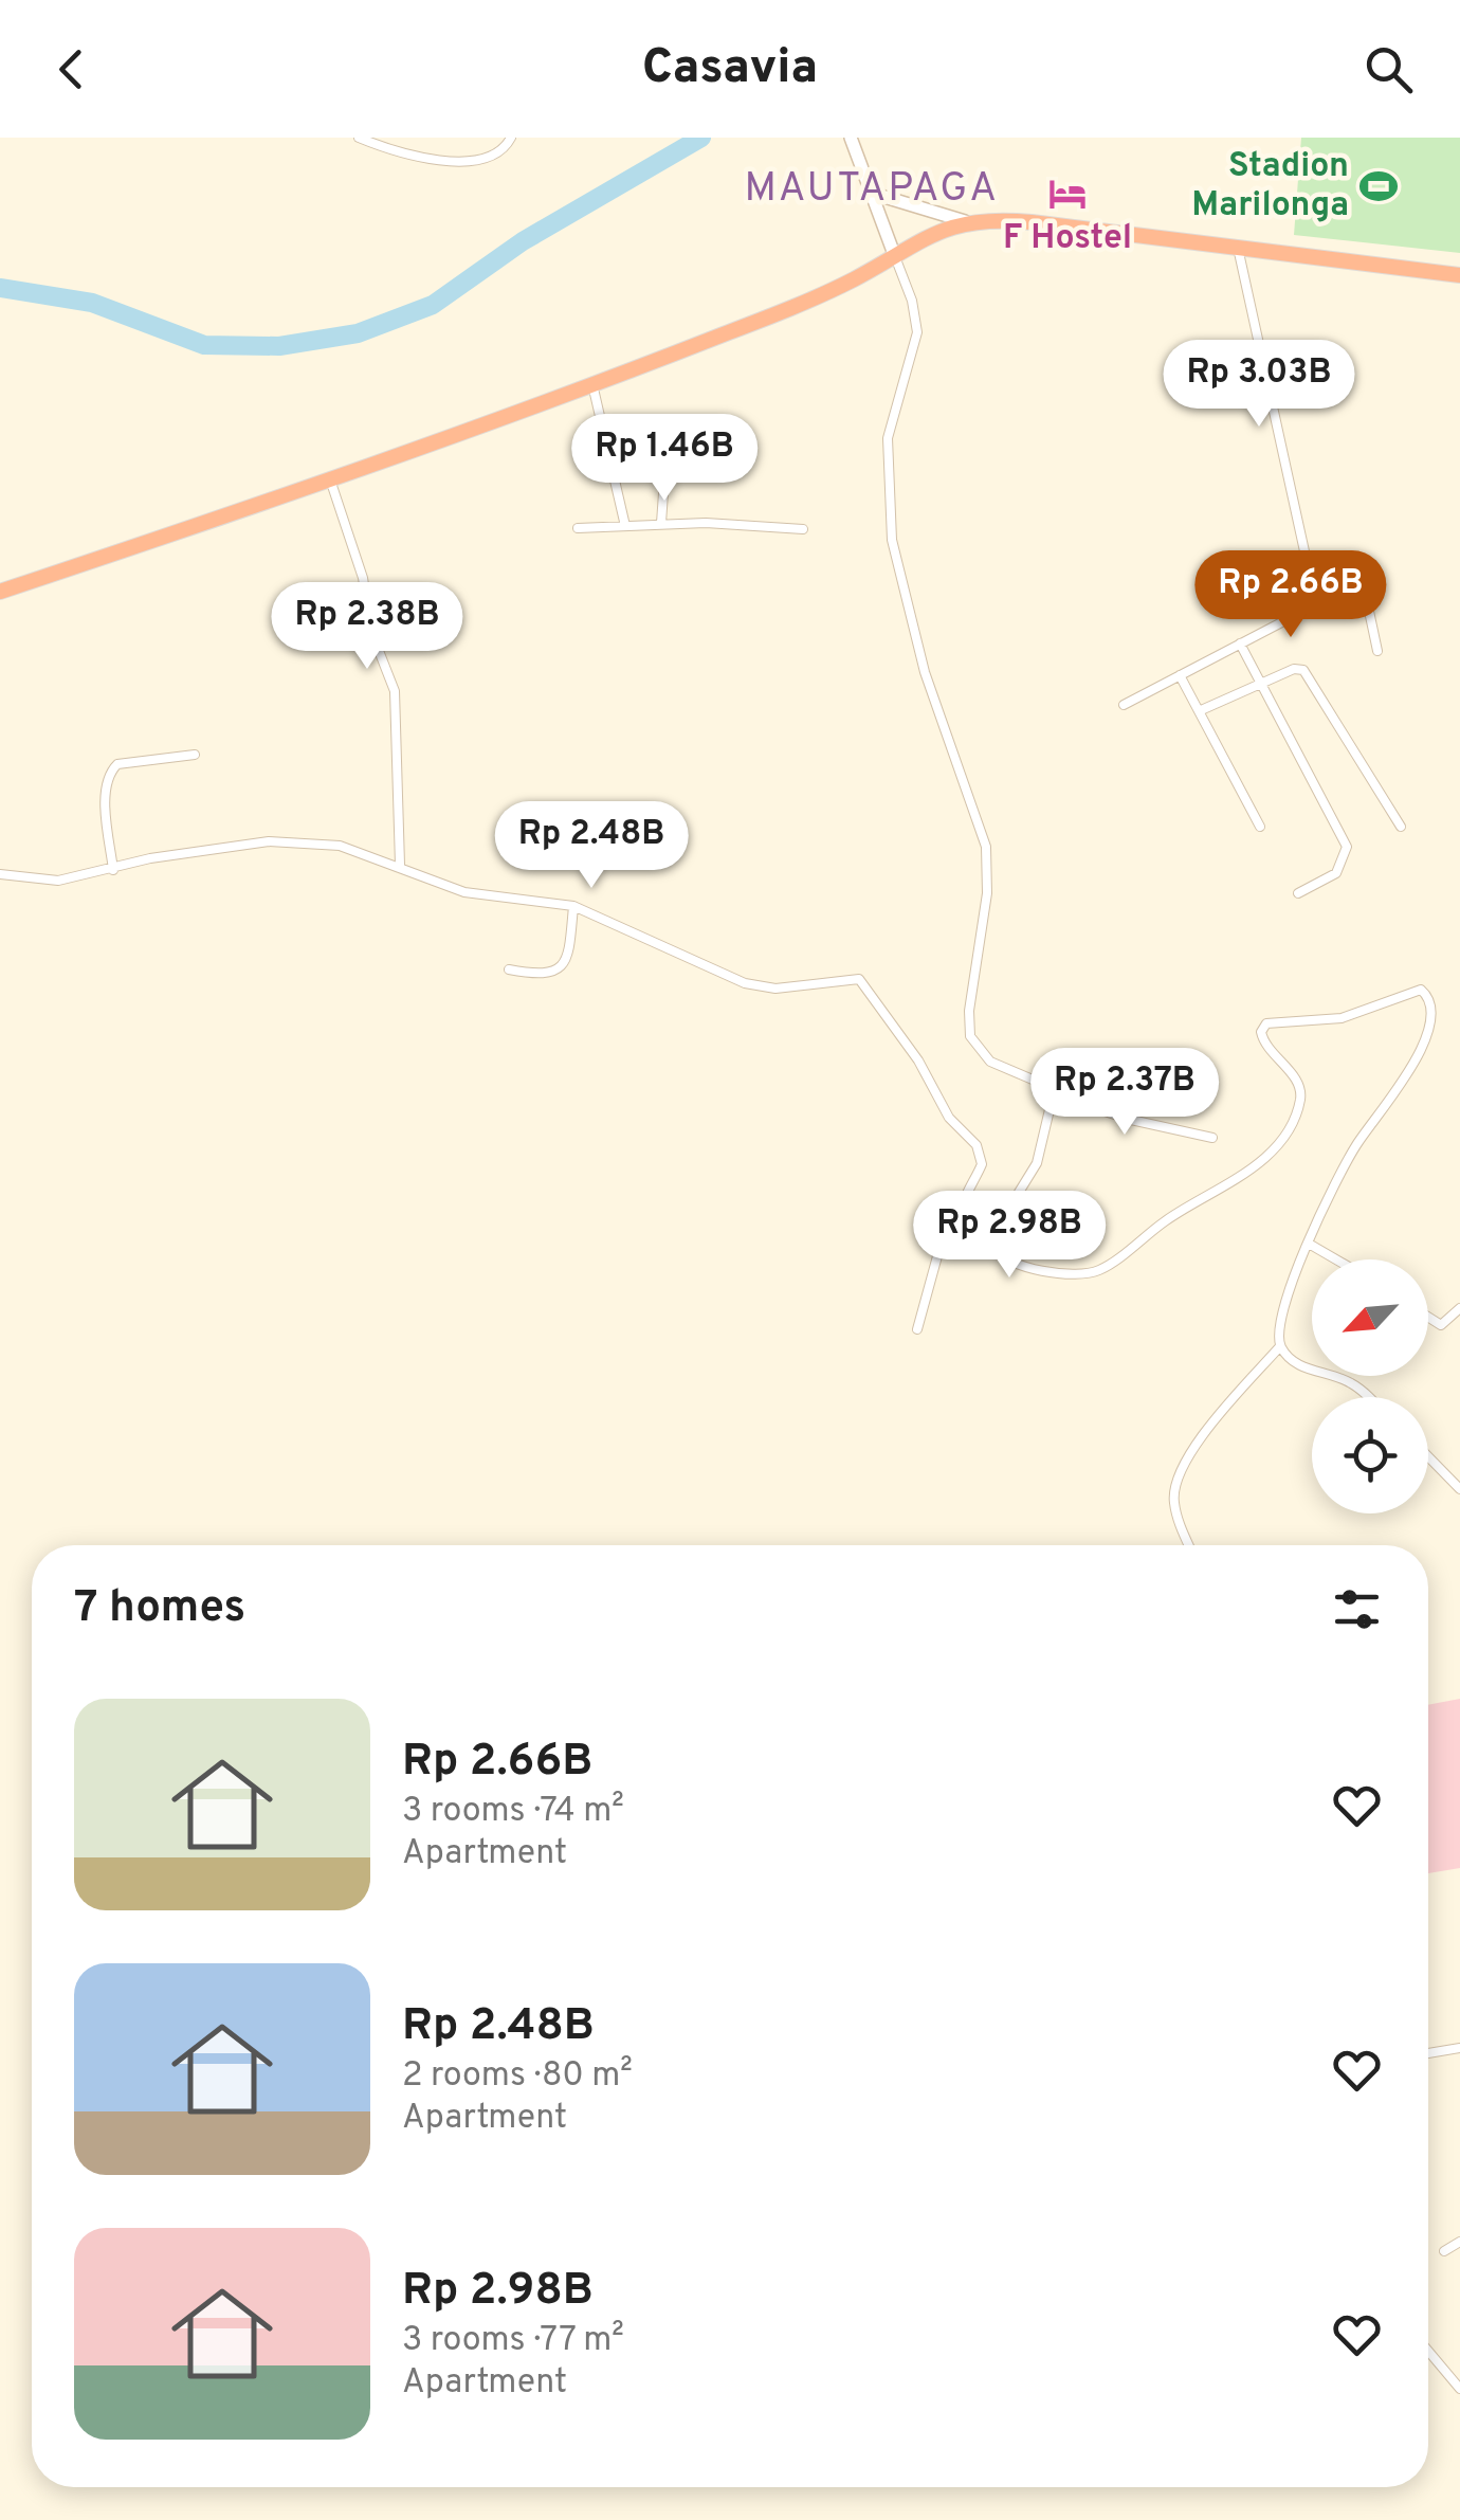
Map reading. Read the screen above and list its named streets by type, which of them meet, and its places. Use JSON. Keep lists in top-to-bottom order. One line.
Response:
{"districts":["MAUTAPAGA"],"places":{"sports":["Stadion Marilonga"],"hotel":["F Hostel"]},"north":"bottom left","page":{"header":"Casavia","price":["Rp 3.03B","Rp 1.46B","Rp 2.66B","Rp 2.38B","Rp 2.48B","Rp 2.37B","Rp 2.98B"],"heading":"7 homes","list":[{"name":"Rp 2.66B","note":"3 rooms · 74 m² · Apartment"},{"name":"Rp 2.48B","note":"2 rooms · 80 m² · Apartment"},{"name":"Rp 2.98B","note":"3 rooms · 77 m² · Apartment"}]}}
